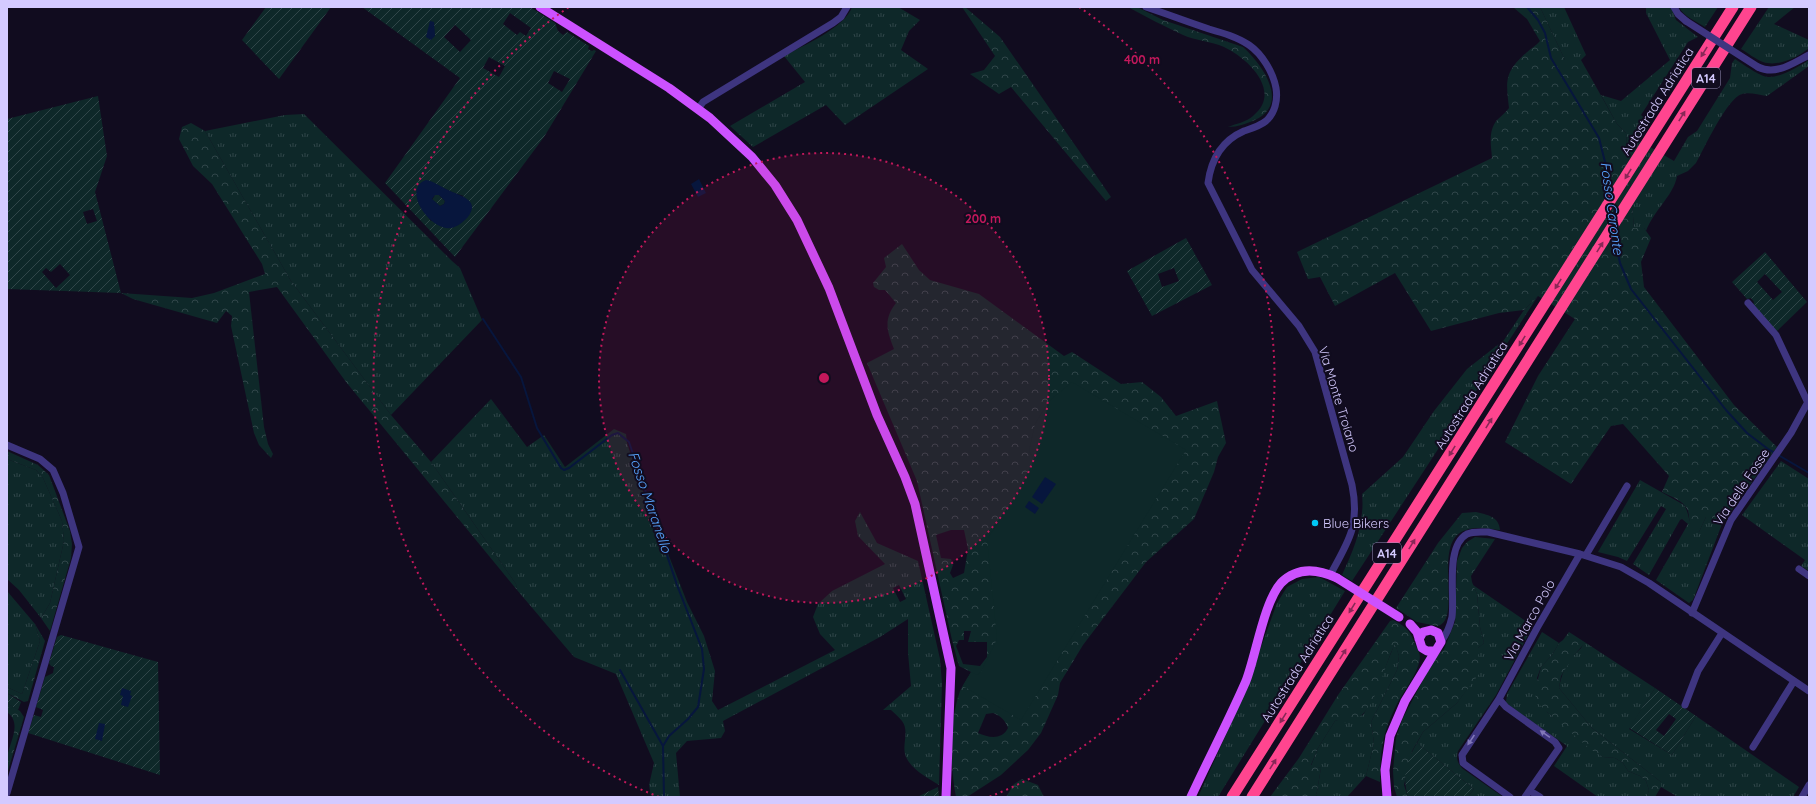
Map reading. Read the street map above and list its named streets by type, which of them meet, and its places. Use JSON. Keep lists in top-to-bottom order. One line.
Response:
{"streets":{"highway":["A14","Autostrada Adriatica"],"street":["Via Monte Troiano","Via delle Fosse","Via Marco Polo"]},"water":["Fosso Caronte","Fosso Maranello"],"places":["Blue Bikers"],"rings":["400 m","200 m"]}
